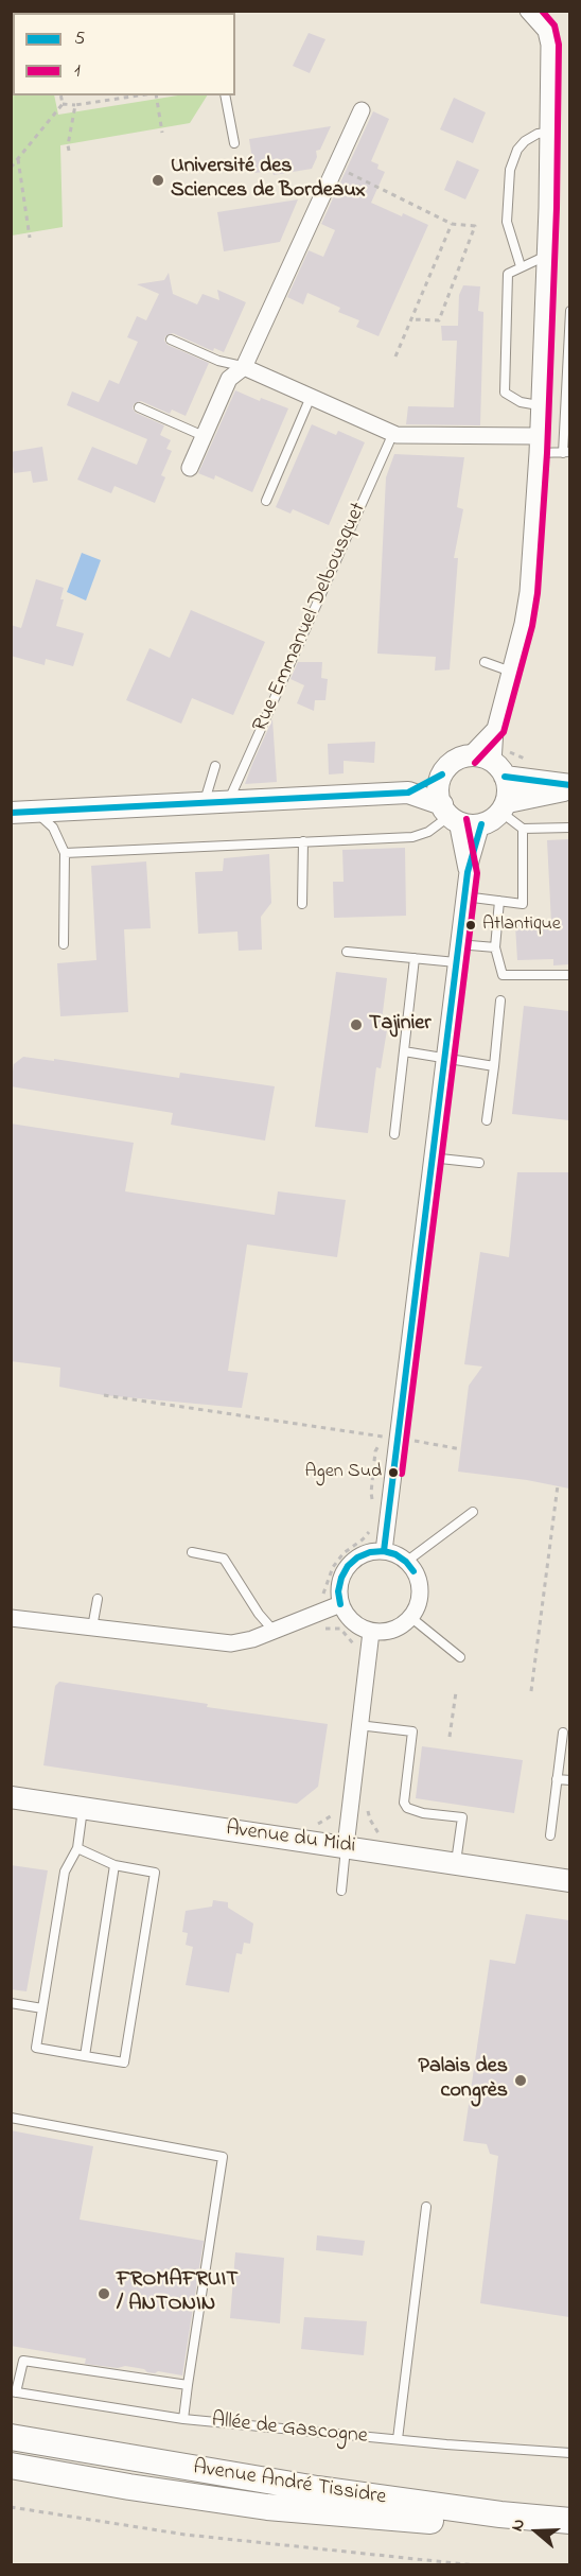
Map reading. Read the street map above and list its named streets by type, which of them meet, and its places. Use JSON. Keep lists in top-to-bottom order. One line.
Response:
{"streets":{"main road":["Avenue André Tissidre"],"street":["Avenue du Midi"],"lane":["Rue Emmanuel Delbousquet","Allée de Gascogne"]},"places":["Université des Sciences de Bordeaux","Atlantique","Tajinier","Agen Sud","Palais des congrès","FROMAFRUIT / ANTONIN"],"lines":["transit line 1","transit line 5"],"legend":["5","1"],"north":"left"}
